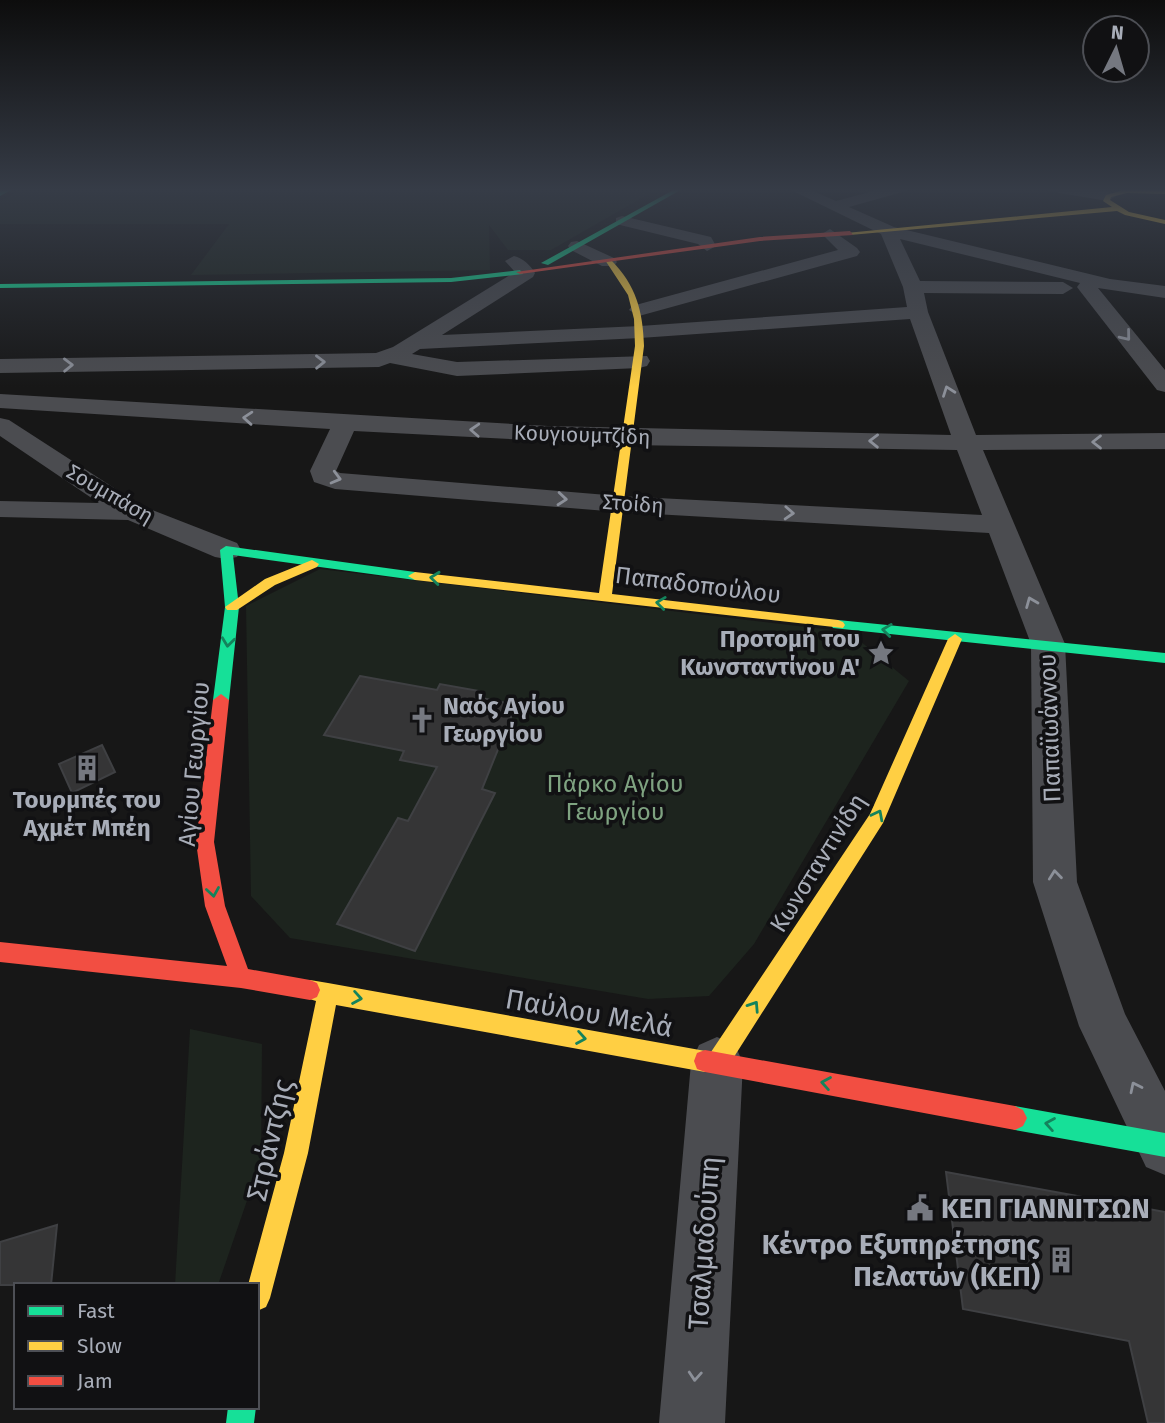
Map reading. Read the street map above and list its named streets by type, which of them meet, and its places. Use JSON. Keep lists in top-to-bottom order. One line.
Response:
{"streets":{"street":["Κουγιουμτζίδη","Σουμπάση","Στοίδη","Παπαδοπούλου","Παπαϊωάννου","Αγίου Γεωργίου","Κωνσταντινίδη","Παύλου Μελά","Στράντζης","Τσαλμαδούπη"]},"crossings":[["Κουγιουμτζίδη","Στοίδη"],["Κουγιουμτζίδη","Παπαϊωάννου"],["Σουμπάση","Παπαδοπούλου"],["Σουμπάση","Αγίου Γεωργίου"],["Στοίδη","Παπαϊωάννου"],["Παπαδοπούλου","Παπαϊωάννου"],["Παπαδοπούλου","Αγίου Γεωργίου"],["Παπαδοπούλου","Κωνσταντινίδη"],["Παπαϊωάννου","Παύλου Μελά"],["Αγίου Γεωργίου","Παύλου Μελά"],["Κωνσταντινίδη","Παύλου Μελά"],["Κωνσταντινίδη","Τσαλμαδούπη"],["Παύλου Μελά","Στράντζης"],["Παύλου Μελά","Τσαλμαδούπη"]],"one_way":["Παπαδοπούλου","Παπαϊωάννου","Αγίου Γεωργίου","Κωνσταντινίδη","Τσαλμαδούπη"],"parks":["Πάρκο Αγίου Γεωργίου"],"places":{"place":["Προτομή του Κωνσταντίνου Α'"],"church":["Ναός Αγίου Γεωργίου"],"building":["Τουρμπές του Αχμέτ Μπέη","Κέντρο Εξυπηρέτησης Πελατών (ΚΕΠ)"],"public building":["ΚΕΠ ΓΙΑΝΝΙΤΣΩΝ"]},"legend":["Fast","Slow","Jam"],"north":"top"}
